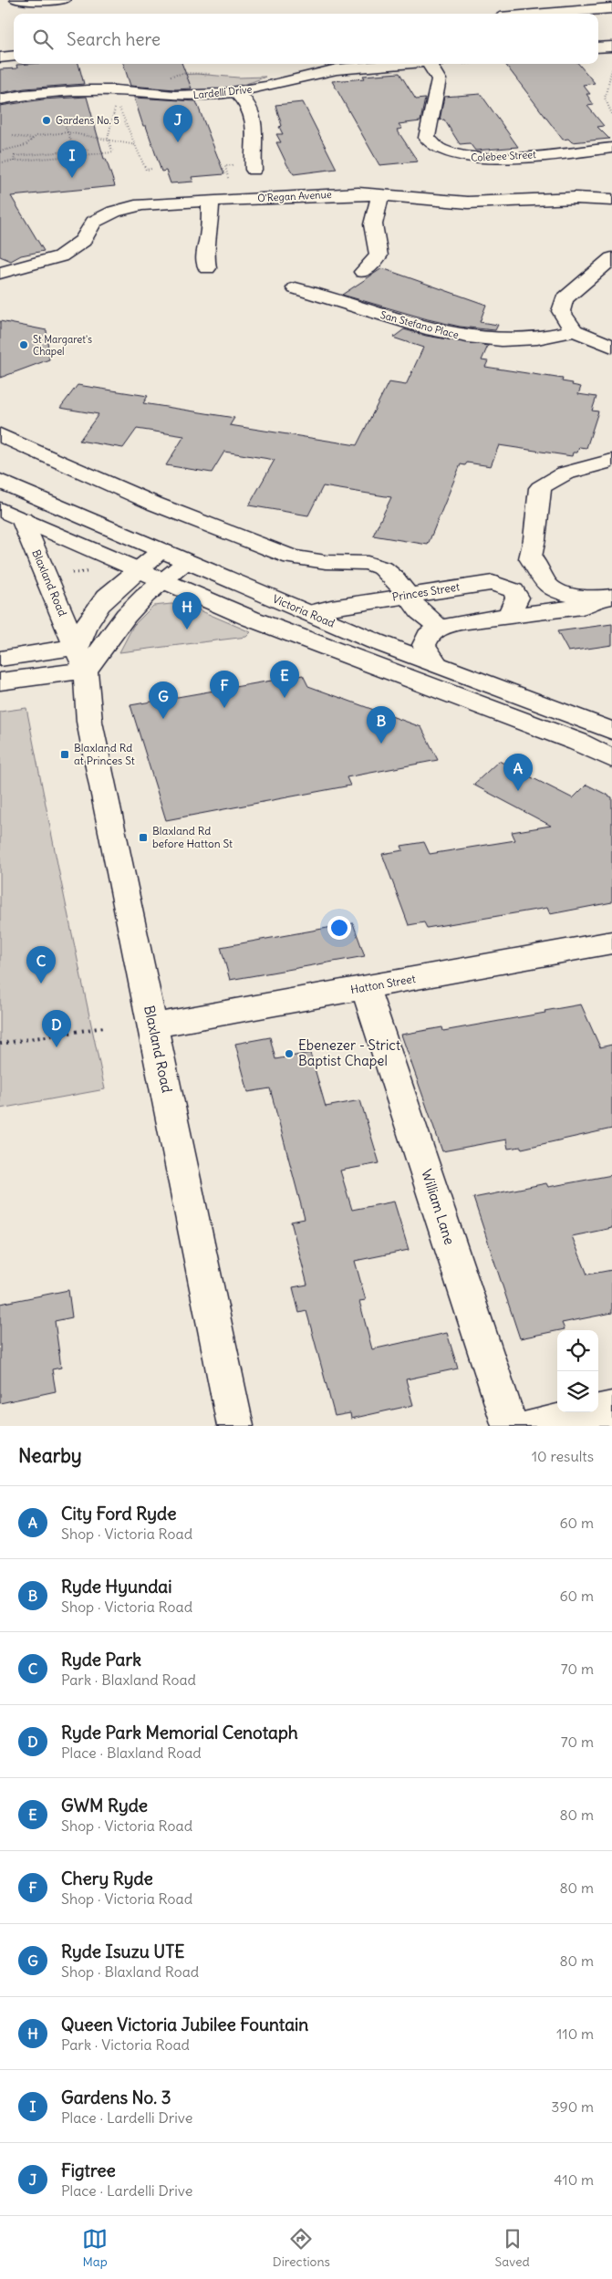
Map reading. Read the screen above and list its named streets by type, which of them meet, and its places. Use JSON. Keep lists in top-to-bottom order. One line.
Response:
{"streets":{"main road":["Lardelli Drive","Colebee Street","O'Regan Avenue","San Stefano Place","Blaxland Road","Princes Street","Victoria Road","Hatton Street","William Lane"]},"crossings":[["Blaxland Road","Victoria Road"],["Blaxland Road","Hatton Street"],["Princes Street","Victoria Road"],["Hatton Street","William Lane"]],"places":{"other":["Gardens No. 5","St Margaret's Chapel","Ebenezer - Strict Baptist Chapel"],"transit":["Blaxland Rd at Princes St","Blaxland Rd before Hatton St"]},"page":{"search":"Search here","pins":["J","I","H","E","F","G","B","A","C","D"],"heading":["Nearby","10 results"],"list":[{"mark":"A","name":"City Ford Ryde","note":"Shop · Victoria Road","value":"60 m"},{"mark":"B","name":"Ryde Hyundai","note":"Shop · Victoria Road","value":"60 m"},{"mark":"C","name":"Ryde Park","note":"Park · Blaxland Road","value":"70 m"},{"mark":"D","name":"Ryde Park Memorial Cenotaph","note":"Place · Blaxland Road","value":"70 m"},{"mark":"E","name":"GWM Ryde","note":"Shop · Victoria Road","value":"80 m"},{"mark":"F","name":"Chery Ryde","note":"Shop · Victoria Road","value":"80 m"},{"mark":"G","name":"Ryde Isuzu UTE","note":"Shop · Blaxland Road","value":"80 m"},{"mark":"H","name":"Queen Victoria Jubilee Fountain","note":"Park · Victoria Road","value":"110 m"},{"mark":"I","name":"Gardens No. 3","note":"Place · Lardelli Drive","value":"390 m"},{"mark":"J","name":"Figtree","note":"Place · Lardelli Drive","value":"410 m"}],"nav":["Map","Directions","Saved"]}}
